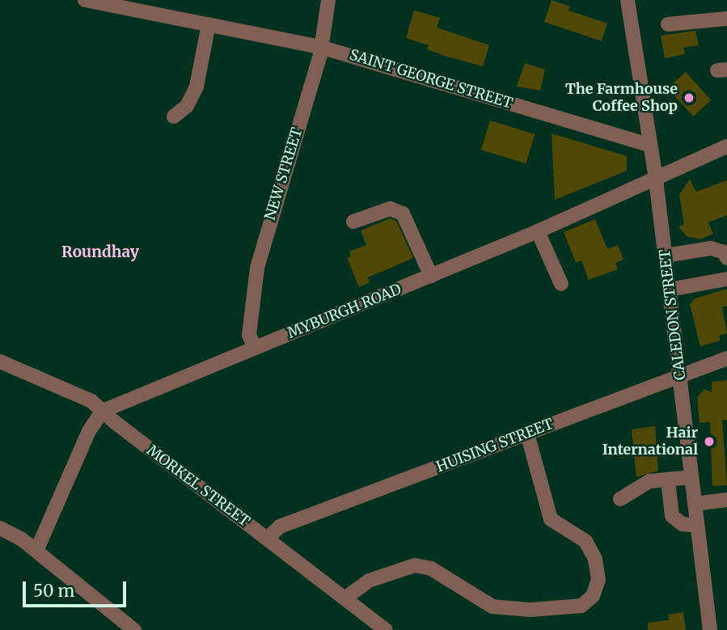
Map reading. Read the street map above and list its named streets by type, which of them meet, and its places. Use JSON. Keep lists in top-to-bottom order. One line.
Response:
{"streets":{"street":["SAINT GEORGE STREET","NEW STREET","MYBURGH ROAD","CALEDON STREET","HUISING STREET","MORKEL STREET"]},"crossings":[["SAINT GEORGE STREET","NEW STREET"],["SAINT GEORGE STREET","CALEDON STREET"],["NEW STREET","MYBURGH ROAD"],["MYBURGH ROAD","CALEDON STREET"],["MYBURGH ROAD","MORKEL STREET"],["CALEDON STREET","HUISING STREET"],["HUISING STREET","MORKEL STREET"]],"districts":["Roundhay"],"places":["The Farmhouse Coffee Shop","Hair International"],"scale_bar":"50 m"}
